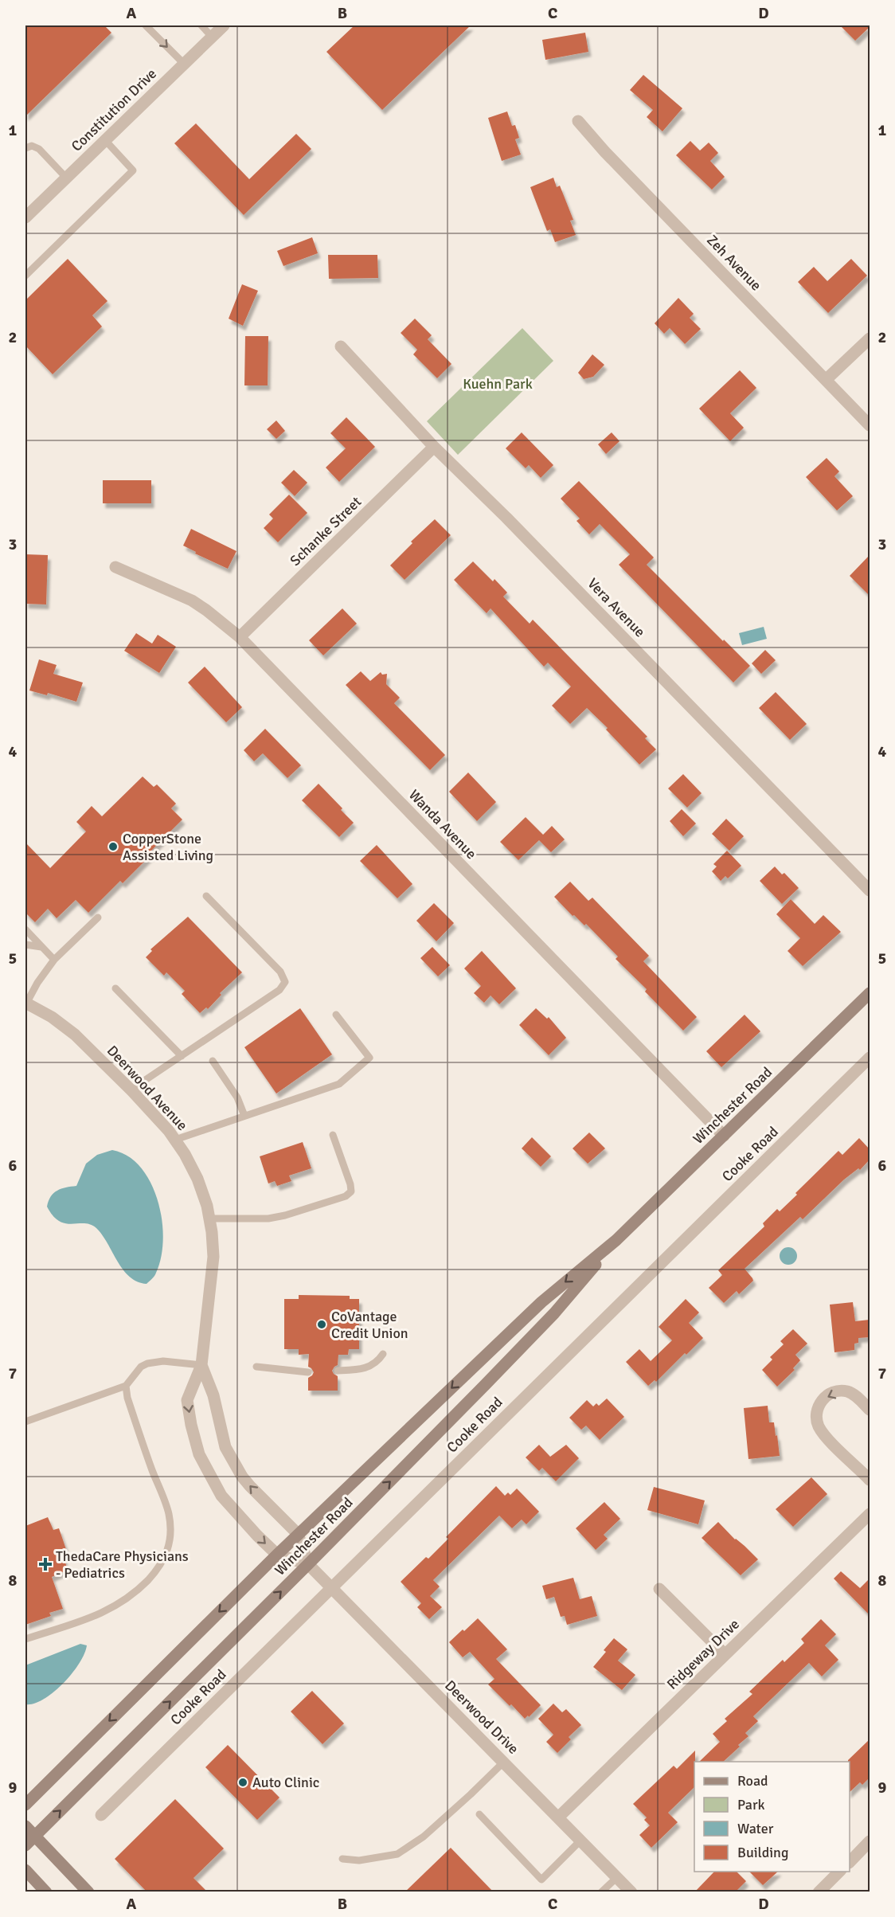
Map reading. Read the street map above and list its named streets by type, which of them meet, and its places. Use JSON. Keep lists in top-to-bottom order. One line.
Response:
{"streets":{"main road":["Winchester Road"],"street":["Constitution Drive","Zeh Avenue","Schanke Street","Vera Avenue","Wanda Avenue","Deerwood Avenue","Cooke Road","Ridgeway Drive","Deerwood Drive"]},"crossings":[["Schanke Street","Vera Avenue"],["Schanke Street","Wanda Avenue"],["Wanda Avenue","Winchester Road"],["Deerwood Avenue","Winchester Road"],["Deerwood Avenue","Deerwood Drive"],["Winchester Road","Deerwood Drive"],["Cooke Road","Deerwood Drive"],["Ridgeway Drive","Deerwood Drive"]],"parks":["Kuehn Park"],"places":{"other":["CopperStone Assisted Living","CoVantage Credit Union","Auto Clinic"],"health":["ThedaCare Physicians - Pediatrics"]},"legend":["Road","Park","Water","Building"],"grid":{"columns":["A","B","C","D"],"rows":["1","2","3","4","5","6","7","8","9"]}}
